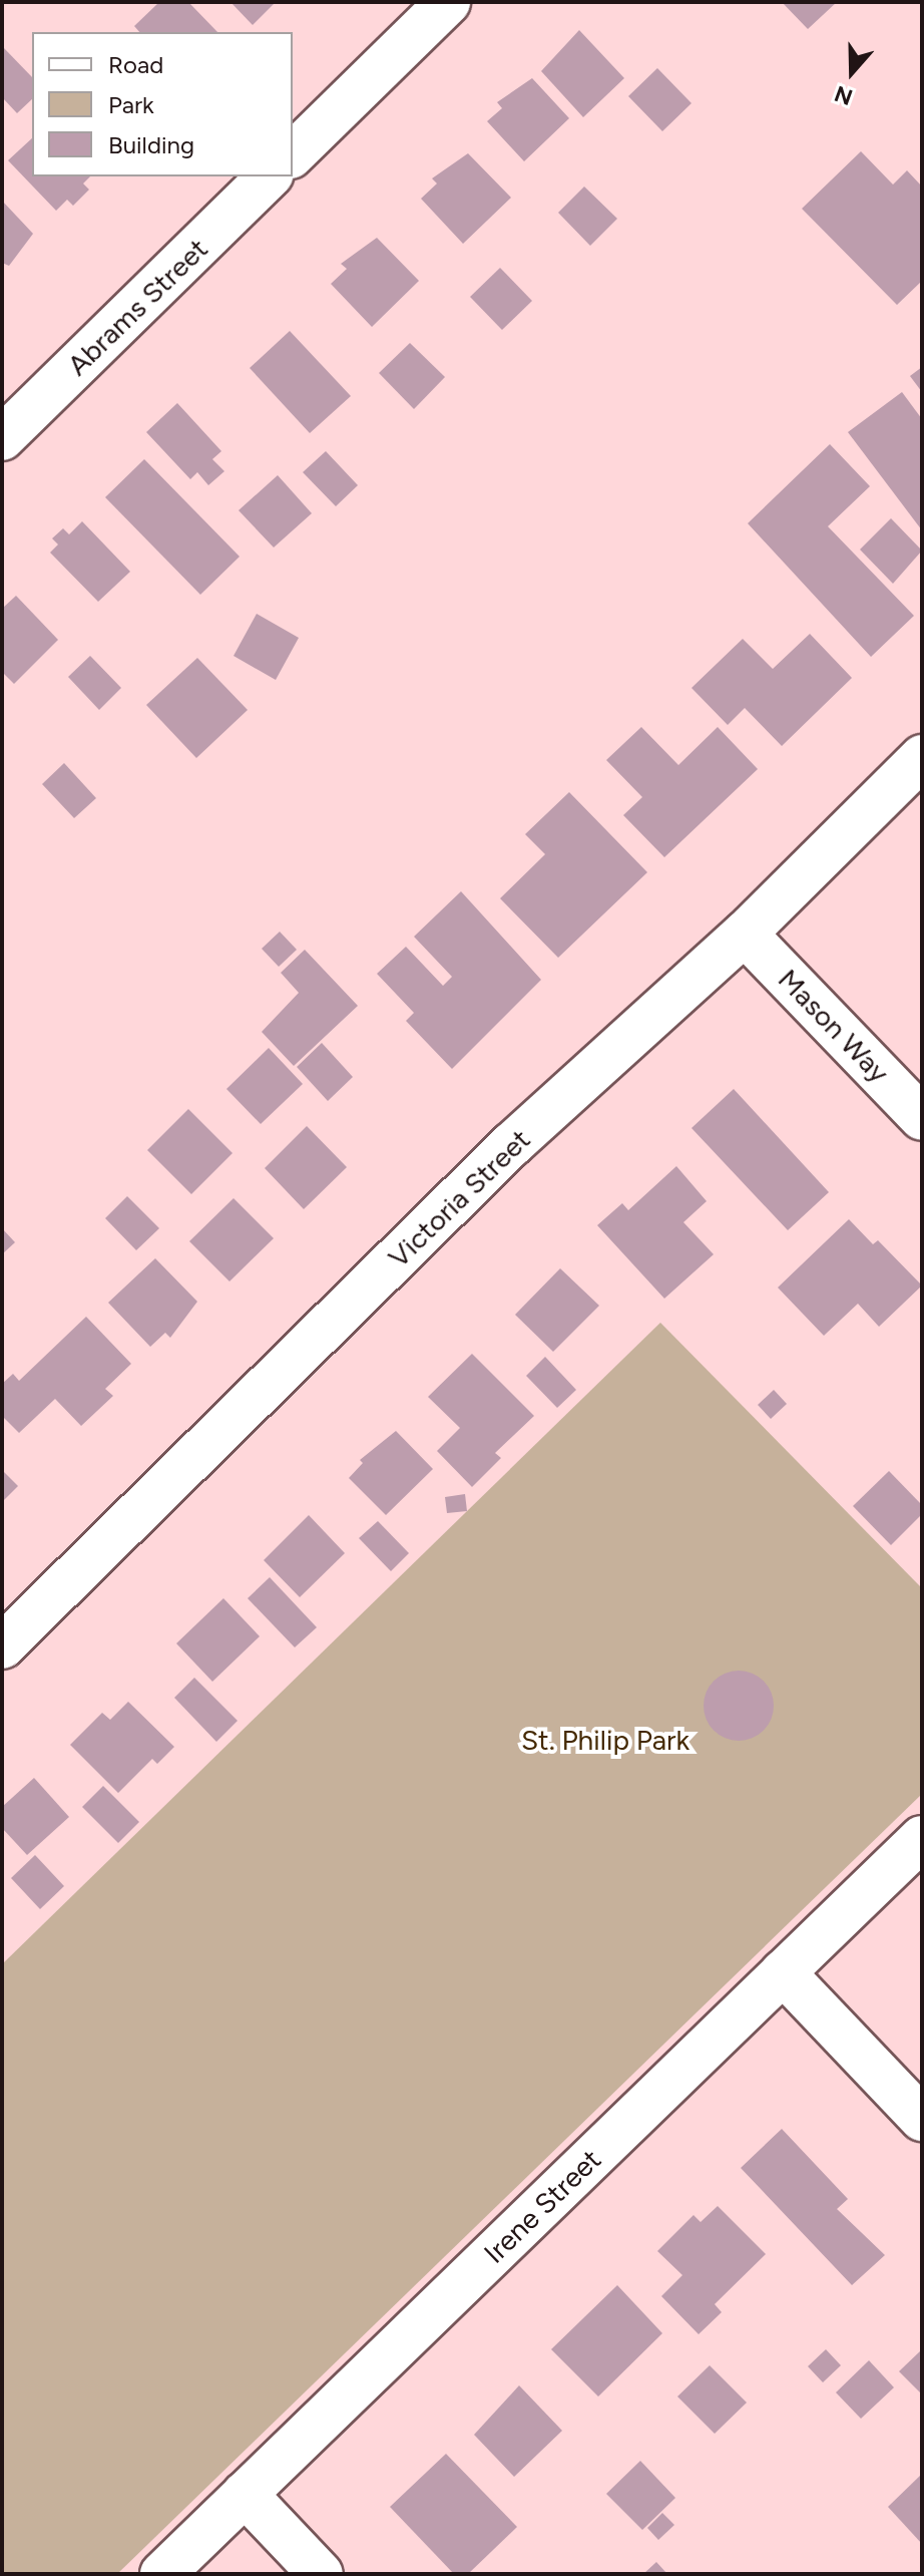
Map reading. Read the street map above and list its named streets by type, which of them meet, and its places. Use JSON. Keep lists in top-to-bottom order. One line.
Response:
{"streets":{"street":["Abrams Street","Mason Way","Victoria Street","Irene Street"]},"crossings":[["Mason Way","Victoria Street"]],"parks":["St. Philip Park"],"legend":["Road","Park","Building"],"north":"bottom"}
